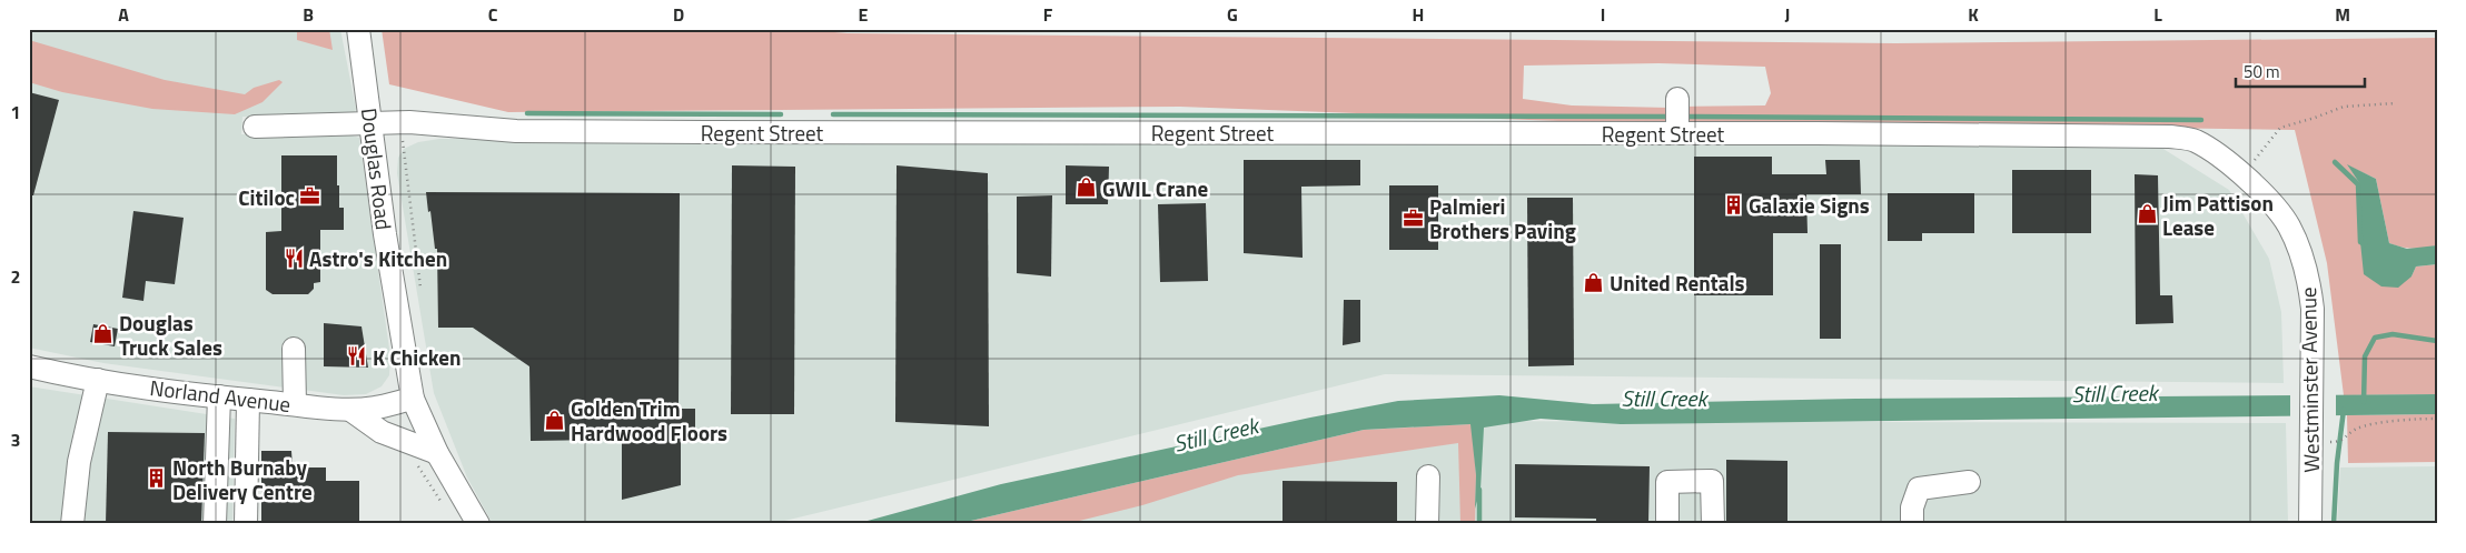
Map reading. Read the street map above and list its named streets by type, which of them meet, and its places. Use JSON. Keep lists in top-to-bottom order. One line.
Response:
{"streets":{"street":["Regent Street","Douglas Road","Westminster Avenue","Norland Avenue"]},"crossings":[["Regent Street","Douglas Road"],["Regent Street","Westminster Avenue"],["Douglas Road","Norland Avenue"]],"water":["Still Creek"],"places":{"shop":["GWIL Crane","Jim Pattison Lease","United Rentals","Douglas Truck Sales","Golden Trim Hardwood Floors"],"office":["Citiloc","Palmieri Brothers Paving"],"building":["Galaxie Signs","North Burnaby Delivery Centre"],"restaurant":["Astro's Kitchen","K Chicken"]},"scale_bar":"50 m","grid":{"columns":["A","B","C","D","E","F","G","H","I","J","K","L","M"],"rows":["1","2","3"]}}
